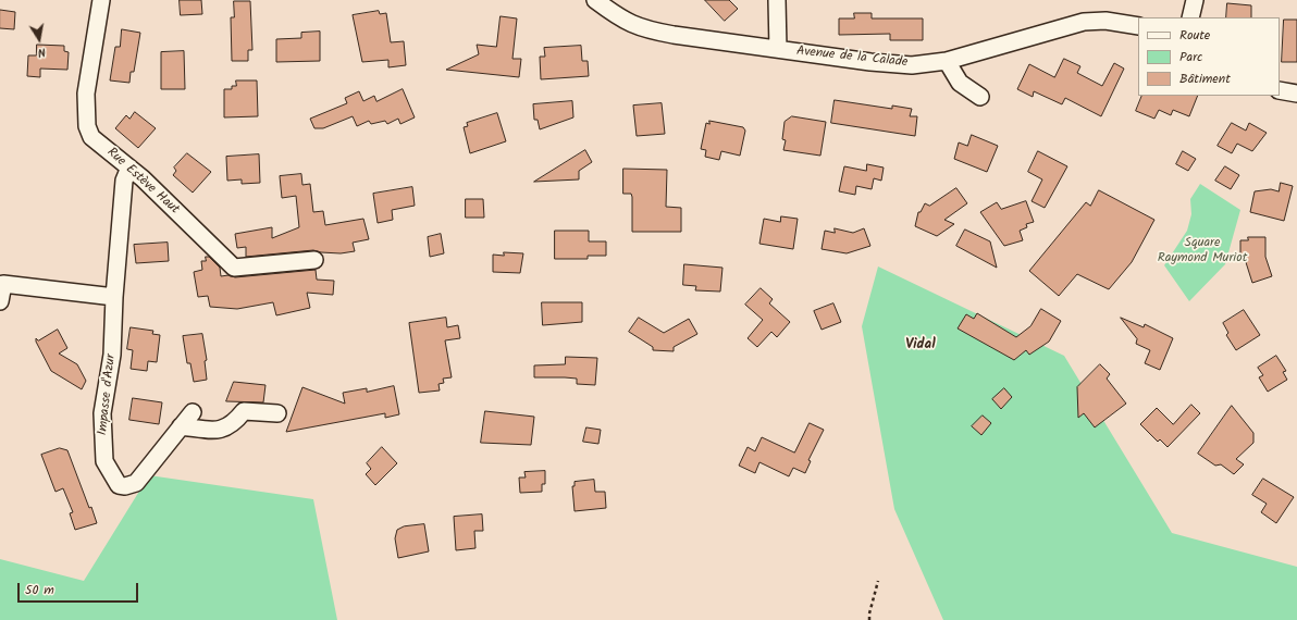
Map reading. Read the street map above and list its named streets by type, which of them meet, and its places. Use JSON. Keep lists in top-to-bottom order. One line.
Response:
{"streets":{"street":["Avenue de la Calade","Rue Estève Haut","Impasse d'Azur"]},"crossings":[["Rue Estève Haut","Impasse d'Azur"]],"districts":["Vidal"],"parks":["Square Raymond Muriot"],"legend":["Route","Parc","Bâtiment"],"scale_bar":"50 m","north":"bottom"}
